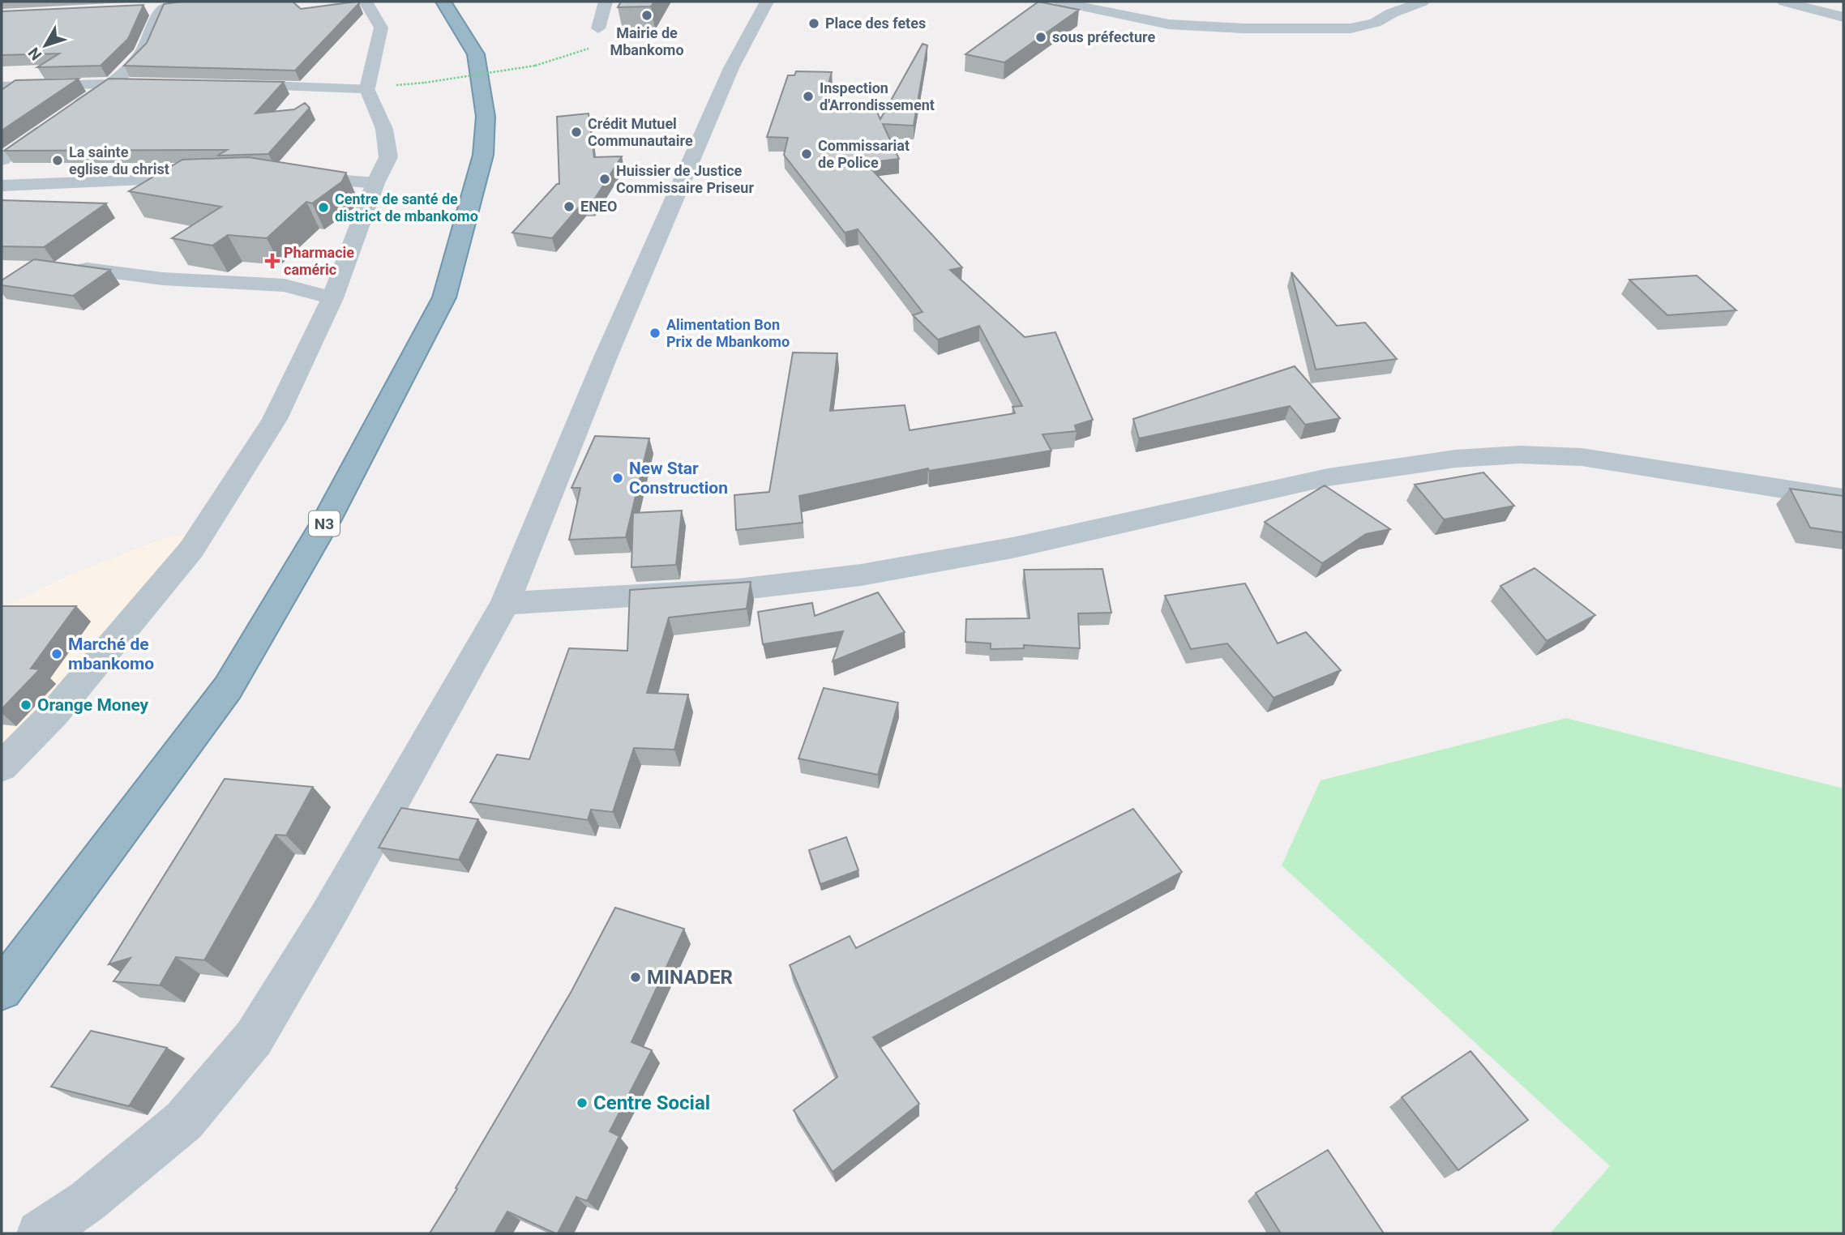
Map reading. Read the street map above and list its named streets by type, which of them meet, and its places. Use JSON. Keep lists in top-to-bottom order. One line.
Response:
{"streets":{"highway":["N3"]},"places":{"other":["Mairie de Mbankomo","Place des fetes","sous préfecture","Inspection d'Arrondissement","Crédit Mutuel Communautaire","Commissariat de Police","La sainte eglise du christ","Huissier de Justice Commissaire Priseur","ENEO","Centre de santé de district de mbankomo","Alimentation Bon Prix de Mbankomo","New Star Construction","Marché de mbankomo","Orange Money","MINADER","Centre Social"],"health":["Pharmacie caméric"]},"north":"bottom left"}
